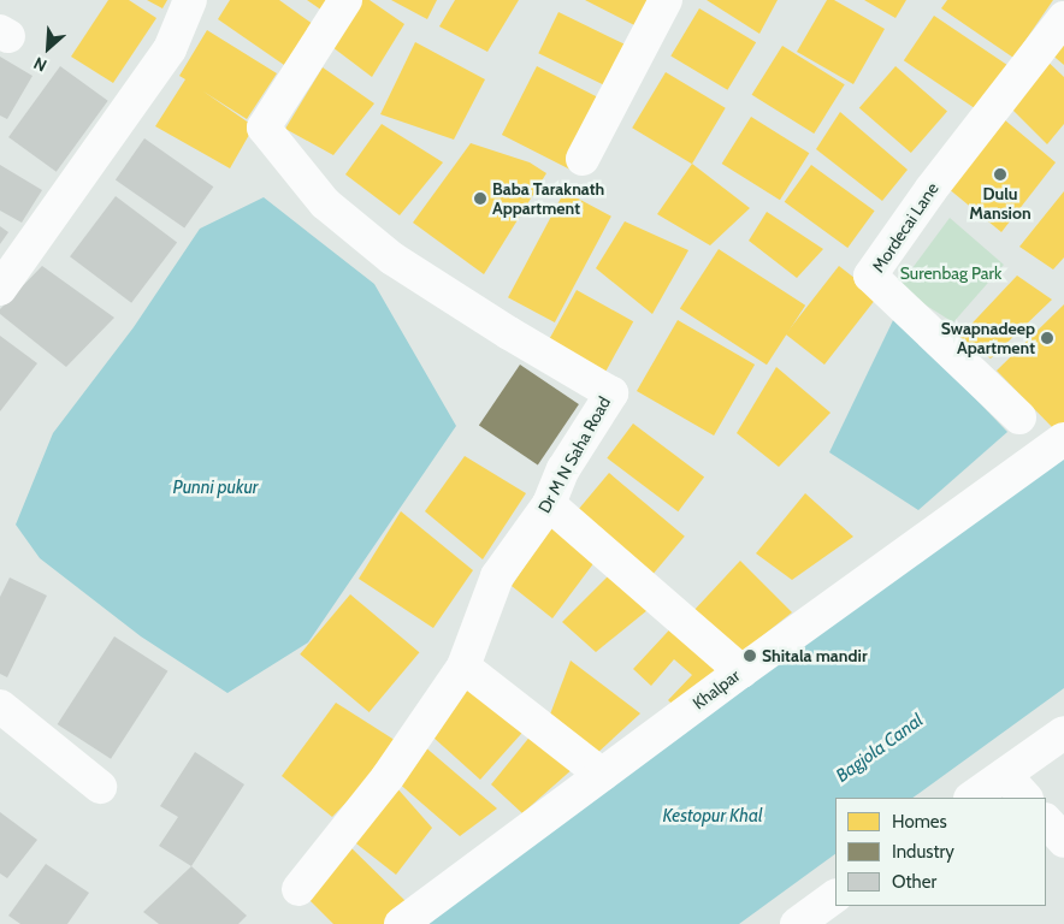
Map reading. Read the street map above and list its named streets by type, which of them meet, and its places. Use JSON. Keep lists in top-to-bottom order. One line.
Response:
{"streets":{"street":["Mordecai Lane","Dr M N Saha Road","Khalpar"]},"water":["Punni pukur","Bagjola Canal","Kestopur Khal"],"parks":["Surenbag Park"],"places":["Dulu Mansion","Baba Taraknath Appartment","Swapnadeep Apartment","Shitala mandir"],"legend":["Homes","Industry","Other"],"north":"bottom left"}
